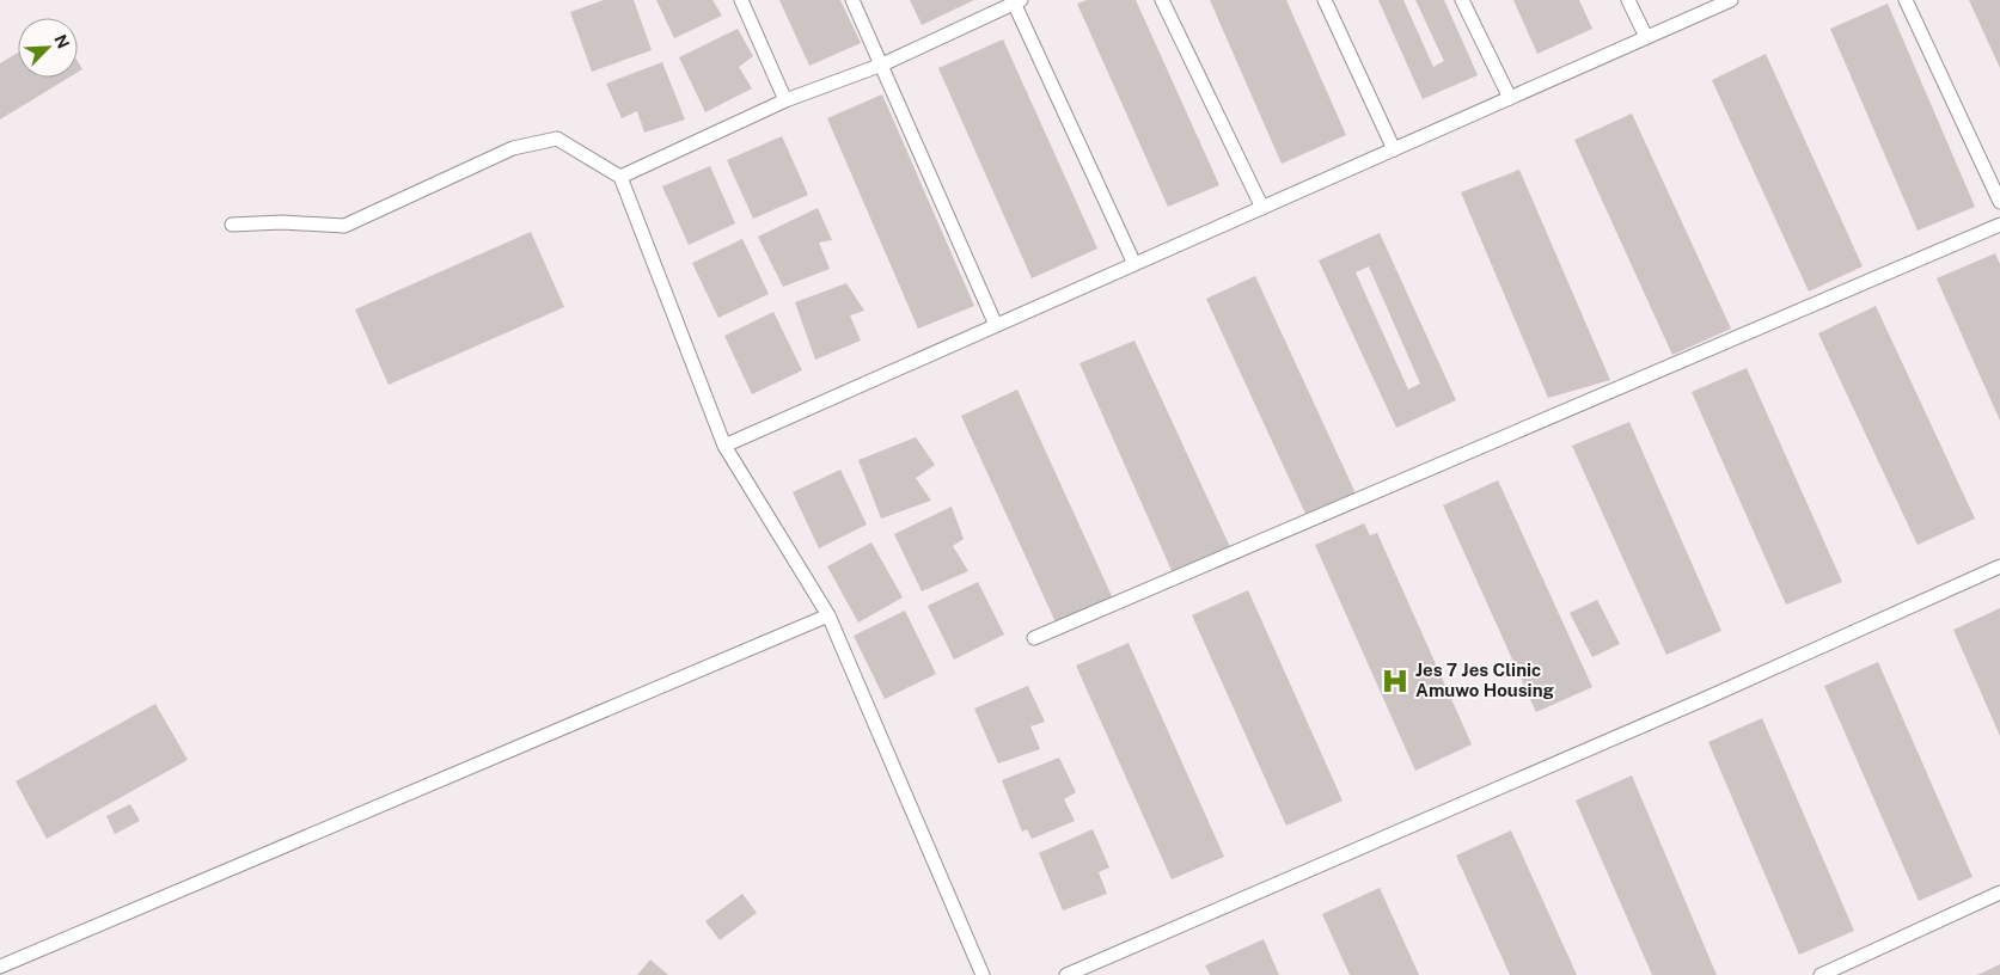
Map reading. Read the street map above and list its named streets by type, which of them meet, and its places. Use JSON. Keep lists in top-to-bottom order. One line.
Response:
{"places":{"hospital":["Jes 7 Jes Clinic Amuwo Housing"]},"north":"top right"}
